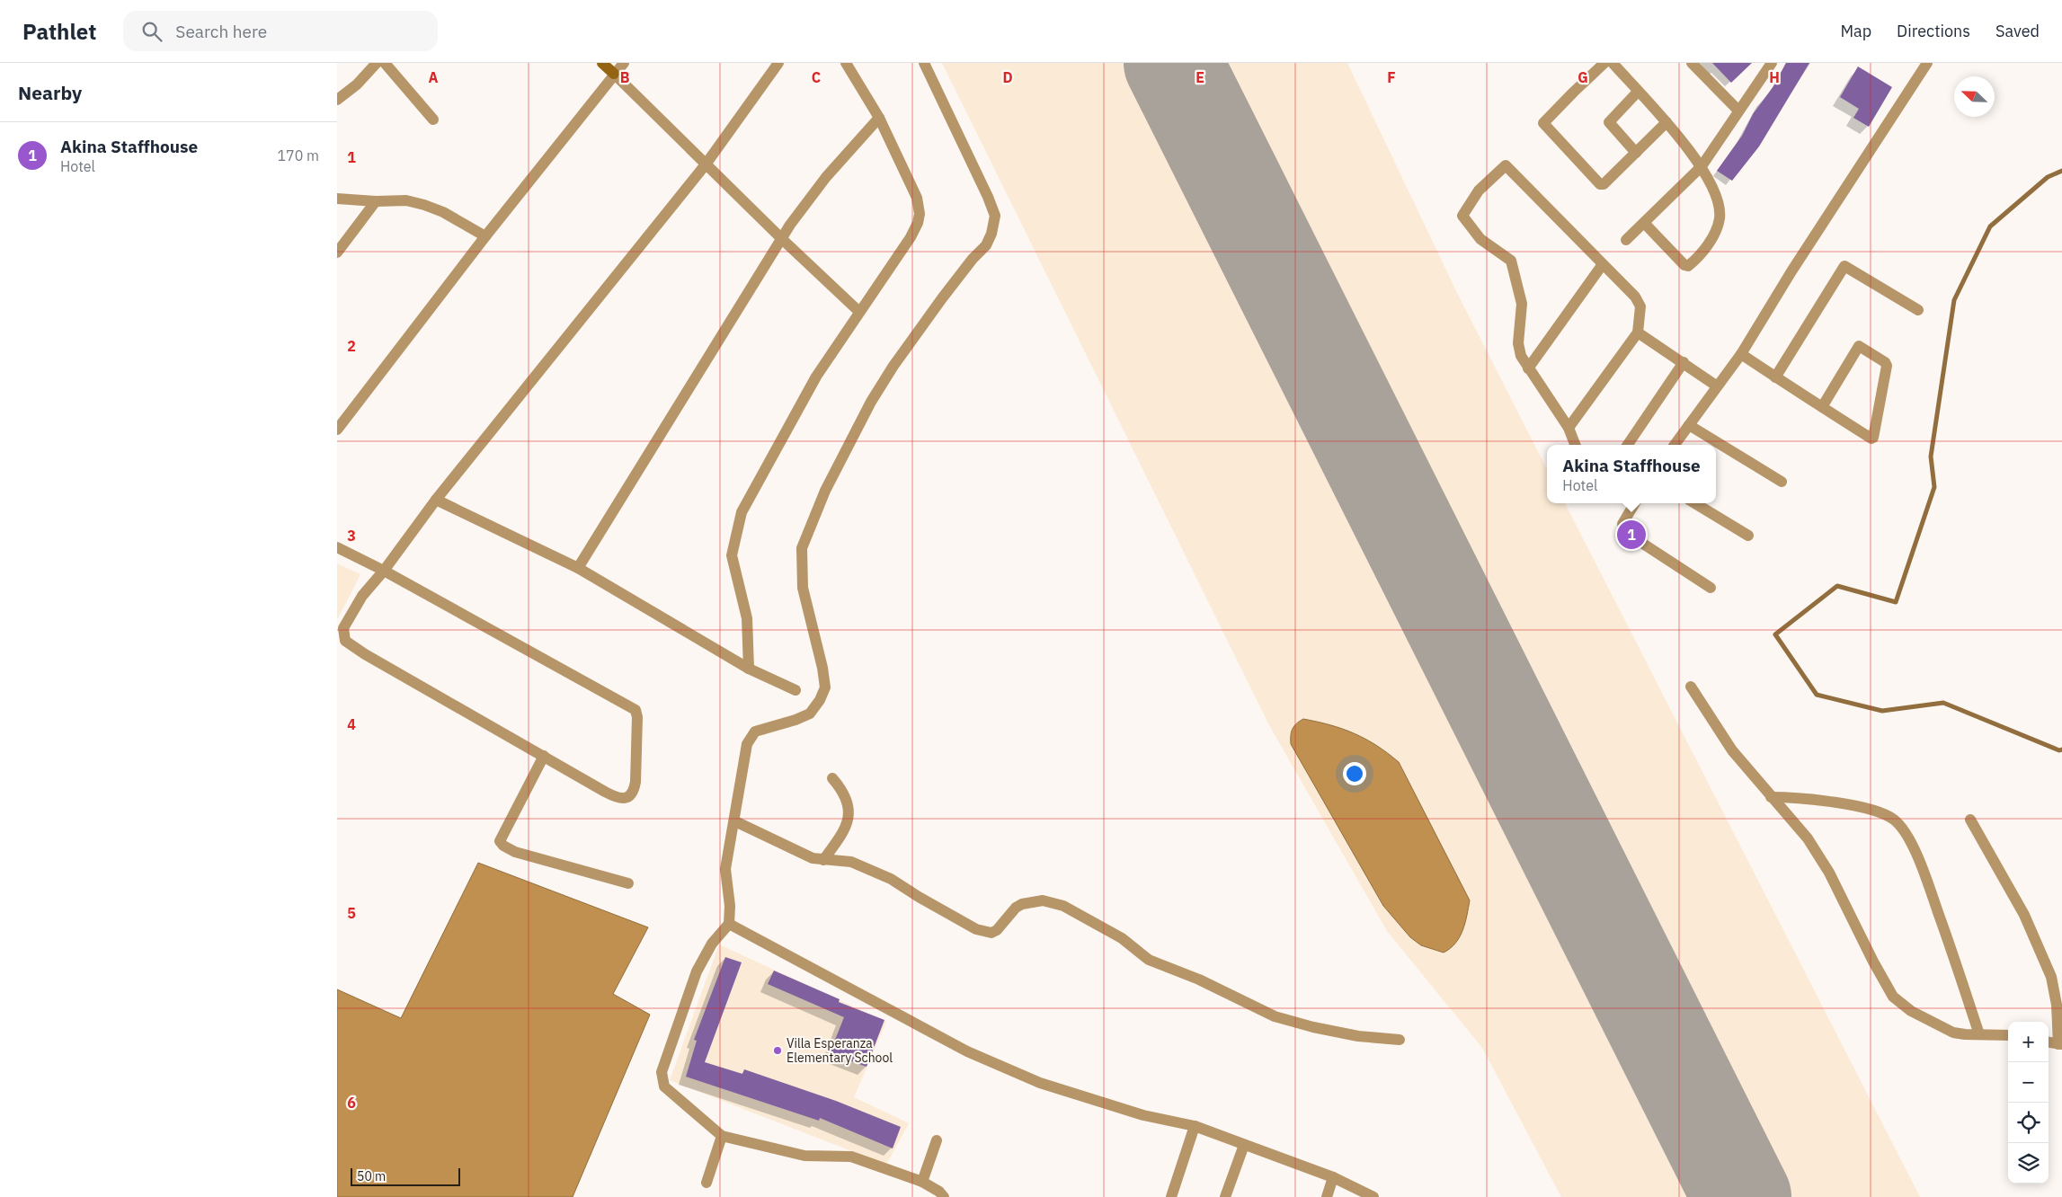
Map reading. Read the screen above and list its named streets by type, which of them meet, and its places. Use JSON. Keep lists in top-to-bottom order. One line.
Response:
{"places":["Villa Esperanza Elementary School"],"scale_bar":"50 m","north":"top left","page":{"header":"Pathlet","search":"Search here","nav":["Map","Directions","Saved"],"heading":"Nearby","list":[{"mark":"1","name":"Akina Staffhouse","note":"Hotel","value":"170 m"}],"popup":["Akina Staffhouse","Hotel"],"pins":"1","map_buttons":["+","−"],"scale":"50 m"},"grid":{"columns":["A","B","C","D","E","F","G","H"],"rows":["1","2","3","4","5","6"]}}
